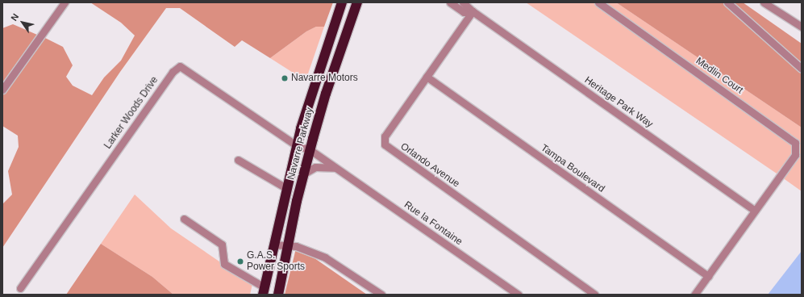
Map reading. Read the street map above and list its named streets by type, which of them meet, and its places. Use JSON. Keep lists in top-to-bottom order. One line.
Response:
{"streets":{"highway":["Navarre Parkway"],"street":["Medlin Court","Heritage Park Way","Larker Woods Drive","Orlando Avenue","Tampa Boulevard","Rue la Fontaine"]},"crossings":[["Medlin Court","Heritage Park Way"],["Heritage Park Way","Orlando Avenue"],["Larker Woods Drive","Navarre Parkway"],["Larker Woods Drive","Rue la Fontaine"],["Navarre Parkway","Rue la Fontaine"],["Orlando Avenue","Tampa Boulevard"]],"places":["Navarre Motors","G.A.S. Power Sports"],"north":"top left"}
